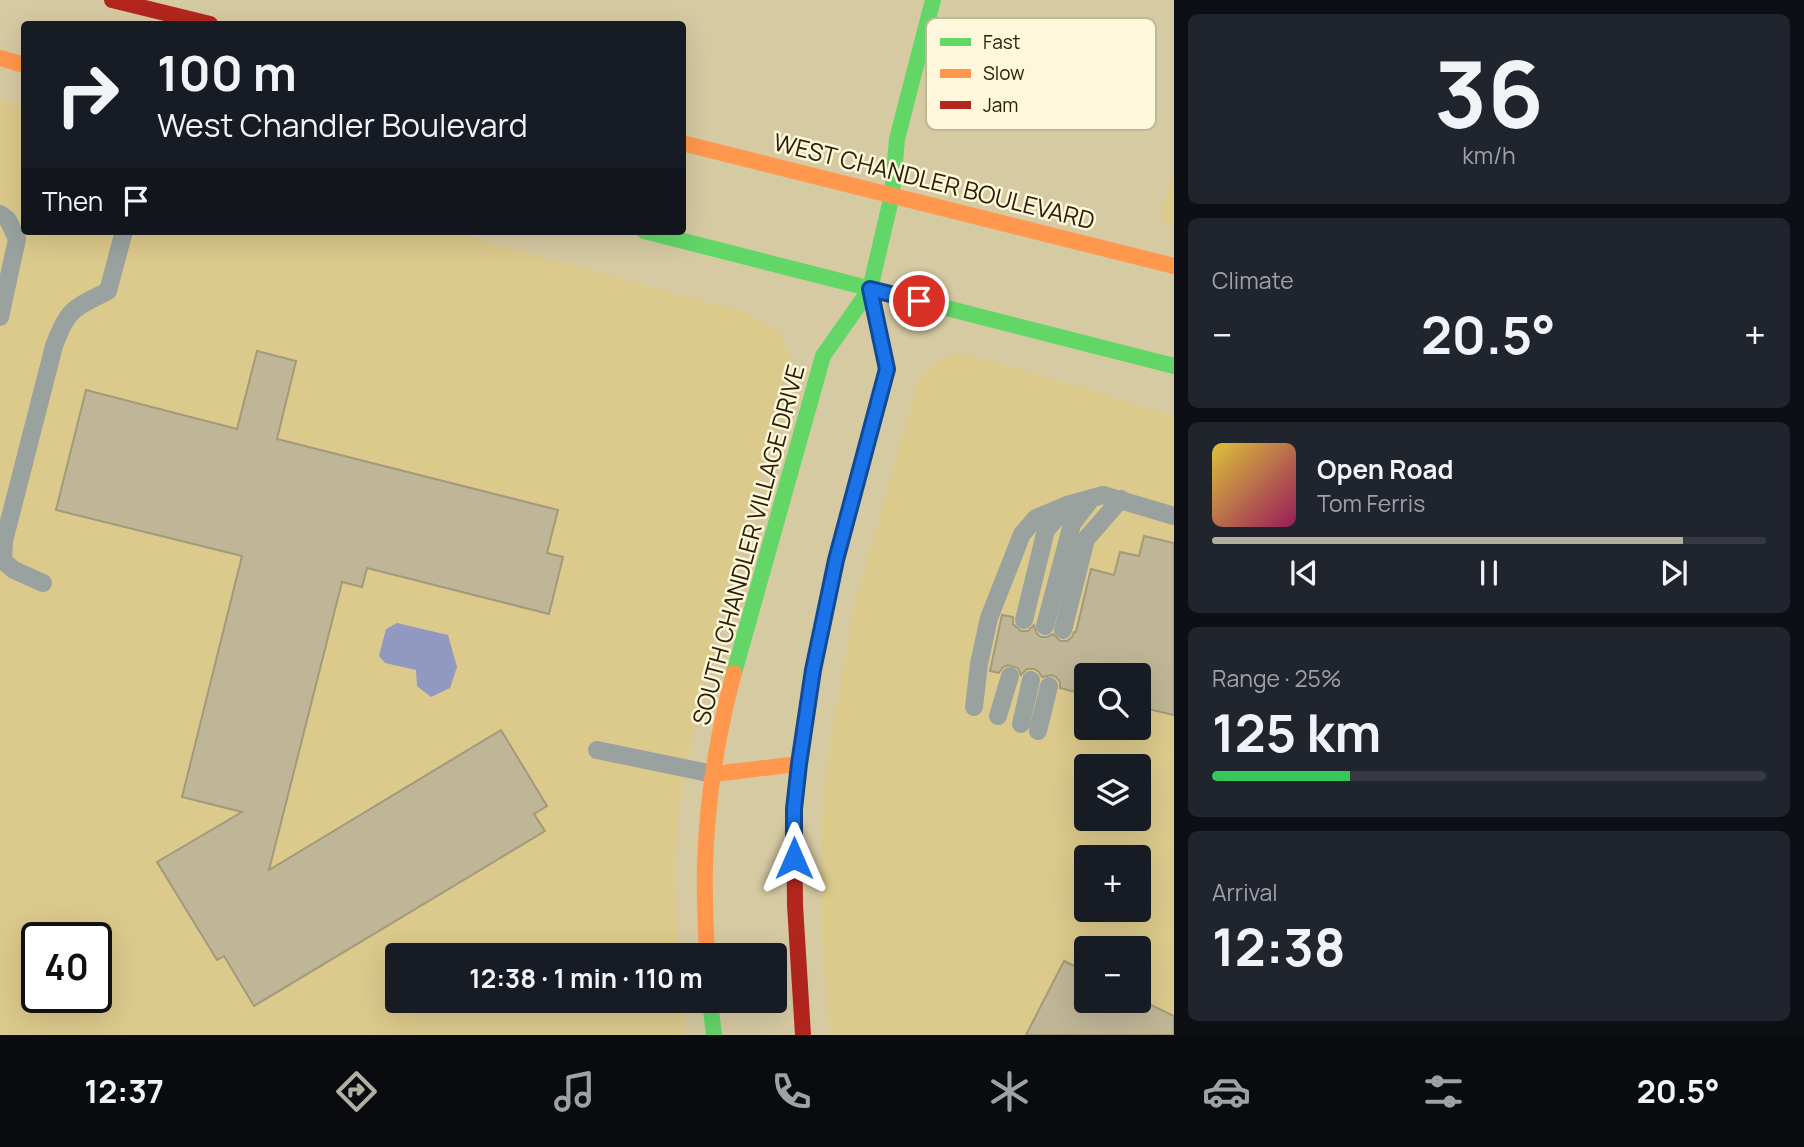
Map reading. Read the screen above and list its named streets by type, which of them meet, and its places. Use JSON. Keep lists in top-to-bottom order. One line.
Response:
{"streets":{"street":["WEST CHANDLER BOULEVARD","SOUTH CHANDLER VILLAGE DRIVE"]},"legend":["Fast","Slow","Jam"],"page":{"tile":[["36","km/h"],"Climate",["Range · 25%","125 km"],["Arrival","12:38"]],"turn":["100 m","West Chandler Boulevard"],"then":"Then","heat":["−","20.5°","+"],"song":["Open Road","Tom Ferris"],"map_buttons":["+","−"],"limit":"40","trip":"12:38 · 1 min · 110 m","tabs":["12:37","20.5°"]}}
